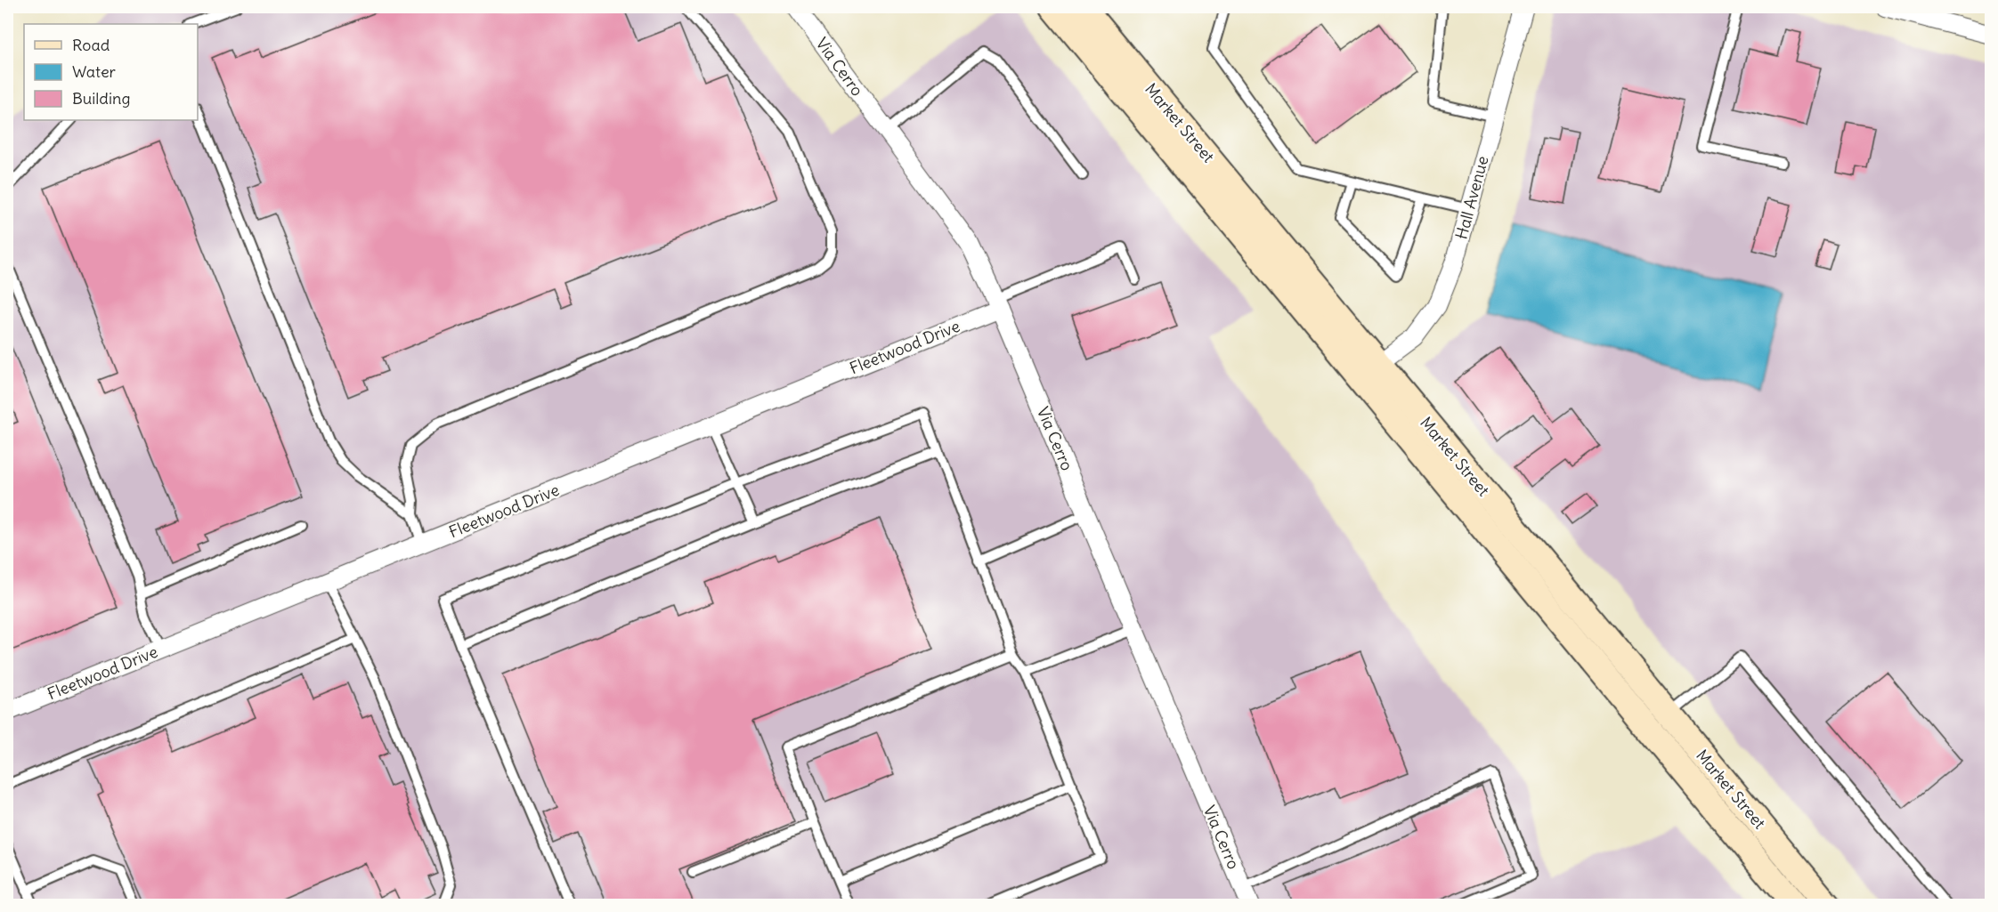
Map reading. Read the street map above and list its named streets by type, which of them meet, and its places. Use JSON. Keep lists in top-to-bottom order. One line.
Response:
{"streets":{"main road":["Market Street"],"street":["Via Cerro","Hall Avenue","Fleetwood Drive"]},"crossings":[["Via Cerro","Fleetwood Drive"],["Market Street","Hall Avenue"]],"legend":["Road","Water","Building"]}
